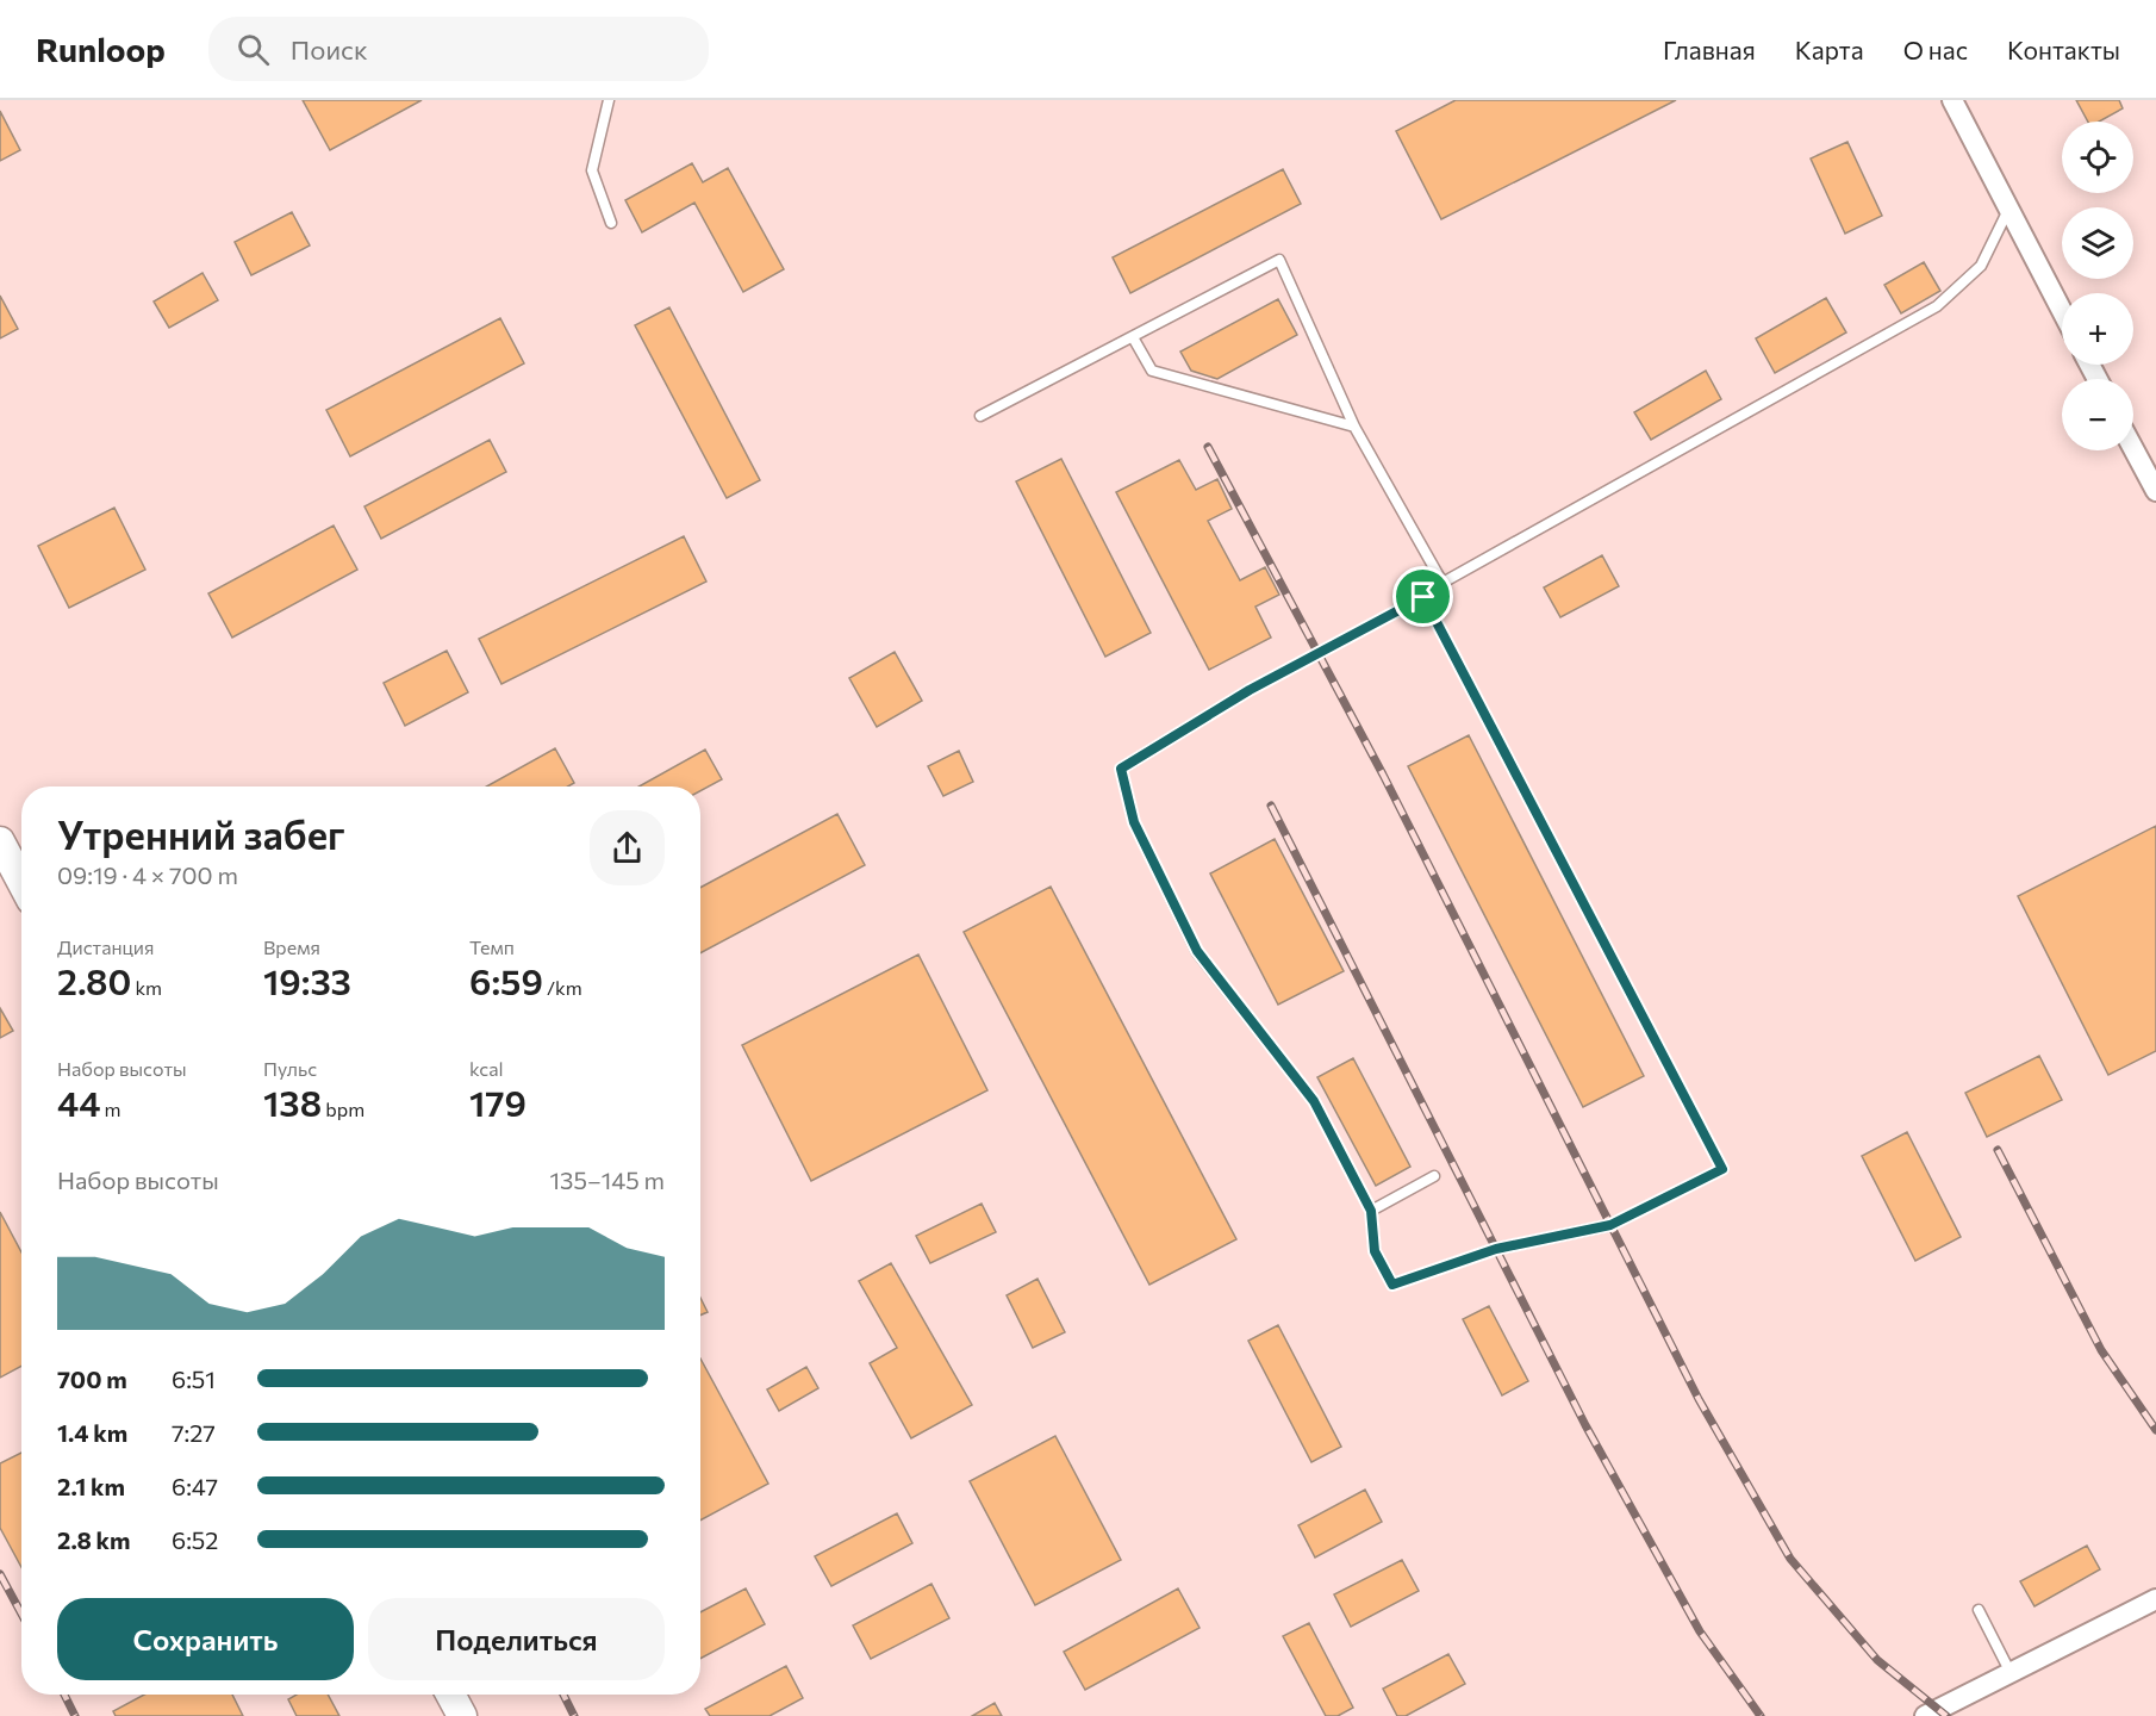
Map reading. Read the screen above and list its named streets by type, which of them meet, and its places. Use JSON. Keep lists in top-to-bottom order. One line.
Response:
{"page":{"header":"Runloop","search":"Поиск","nav":["Главная","Карта","О нас","Контакты"],"map_buttons":["+","−"],"heading":["Утренний забег","09:19 · 4 × 700 m"],"stats":[["Дистанция","2.80 km"],["Время","19:33"],["Темп","6:59 /km"],["Набор высоты","44 m"],["Пульс","138 bpm"],["kcal","179"]],"chart":["Набор высоты","135–145 m"],"list":[{"name":"700 m","note":"6:51"},{"name":"1.4 km","note":"7:27"},{"name":"2.1 km","note":"6:47"},{"name":"2.8 km","note":"6:52"}],"buttons":["Сохранить","Поделиться"]}}
